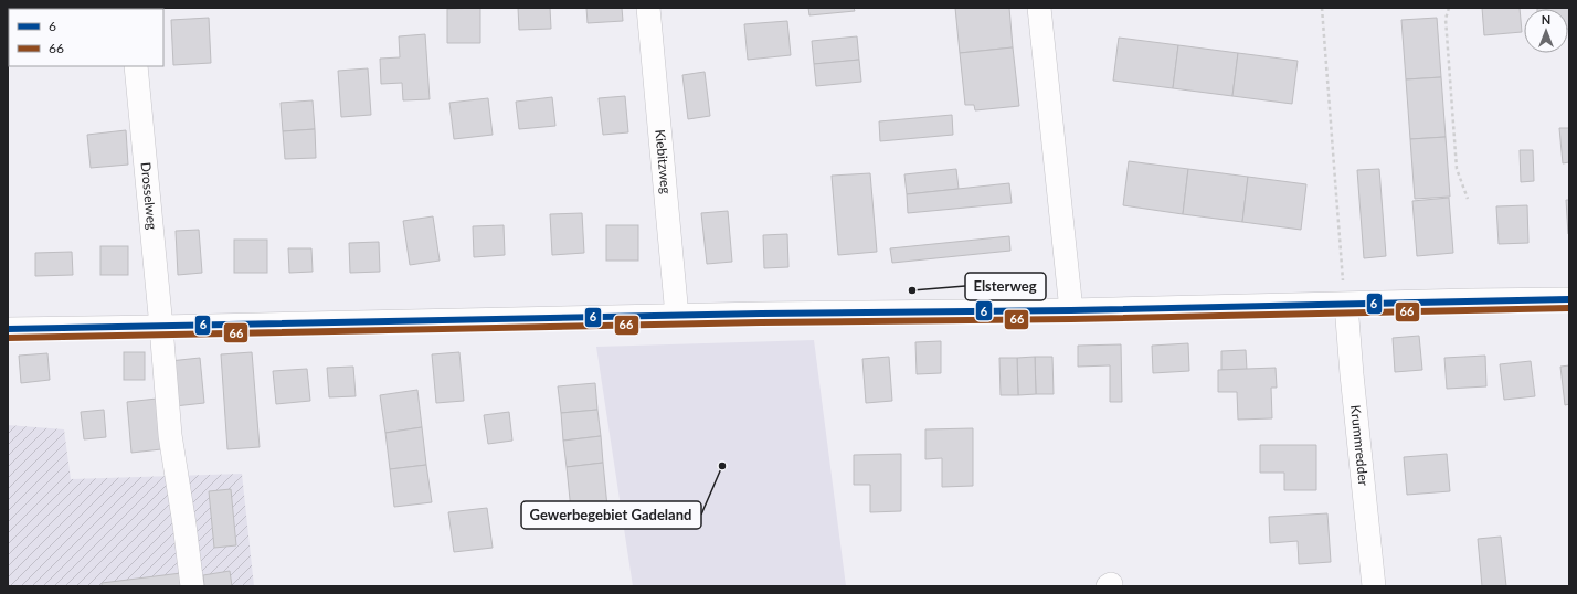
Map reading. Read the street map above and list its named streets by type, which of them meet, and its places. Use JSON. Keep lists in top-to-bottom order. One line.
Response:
{"streets":{"street":["Kiebitzweg","Drosselweg","Krummredder"]},"places":["Elsterweg","Gewerbegebiet Gadeland"],"lines":["transit line 6","transit line 66"],"legend":["6","66"],"north":"top"}
